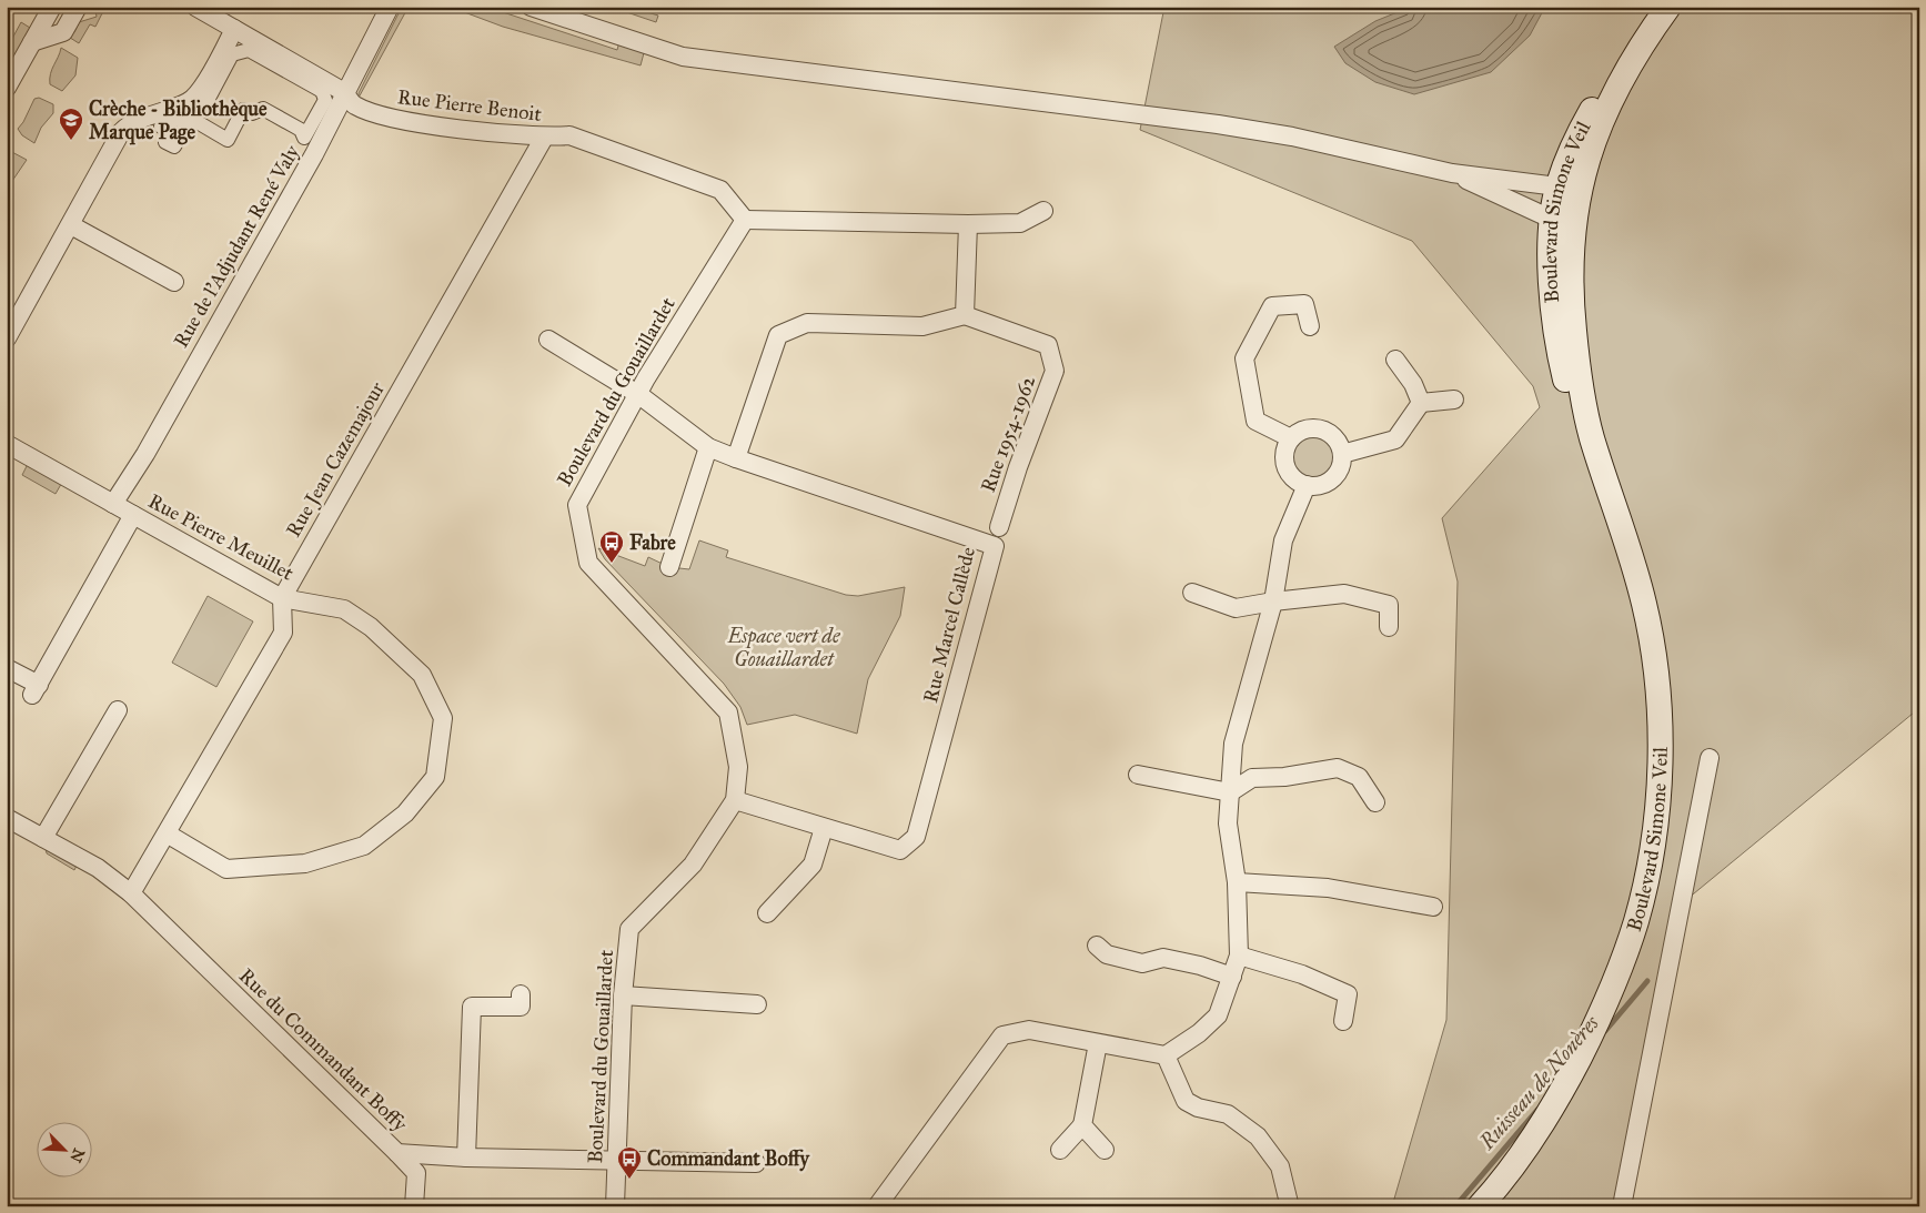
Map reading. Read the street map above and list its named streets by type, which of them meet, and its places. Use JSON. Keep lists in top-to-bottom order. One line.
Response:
{"streets":{"main road":["Boulevard Simone Veil"],"street":["Rue Pierre Benoit","Rue de l'Adjudant René Valy","Boulevard du Gouaillardet","Rue 1954-1962","Rue Jean Cazemajour","Rue Pierre Meuillet","Rue Marcel Callède","Rue du Commandant Boffy"]},"crossings":[["Rue Pierre Benoit","Rue de l'Adjudant René Valy"],["Rue Pierre Benoit","Boulevard du Gouaillardet"],["Rue Pierre Benoit","Rue Jean Cazemajour"],["Rue de l'Adjudant René Valy","Rue Pierre Meuillet"],["Boulevard du Gouaillardet","Rue Marcel Callède"],["Boulevard du Gouaillardet","Rue du Commandant Boffy"],["Rue Jean Cazemajour","Rue Pierre Meuillet"]],"water":["Ruisseau de Nonères"],"parks":["Espace vert de Gouaillardet"],"places":{"school or university":["Crèche - Bibliothèque Marque Page"],"bus stop":["Fabre","Commandant Boffy"]},"north":"bottom right"}
